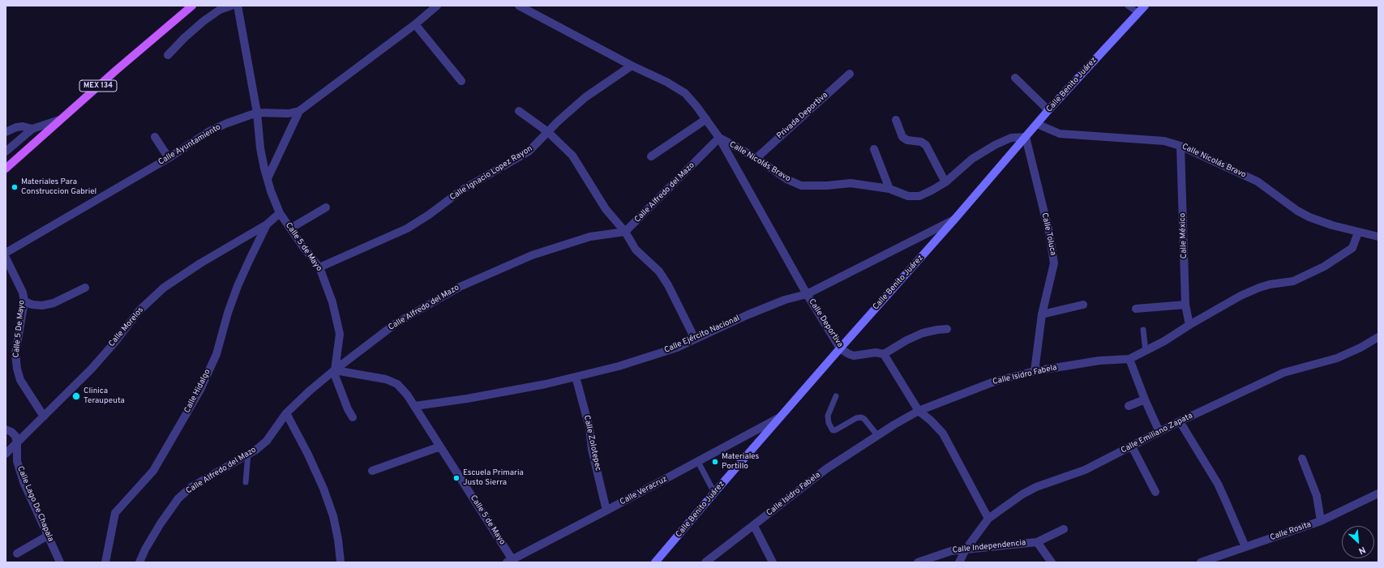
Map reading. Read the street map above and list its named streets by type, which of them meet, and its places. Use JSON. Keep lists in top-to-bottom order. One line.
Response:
{"streets":{"main road":["Calle Benito Juárez","MEX 134"],"street":["Privada Deportiva","Calle Ayuntamiento","Calle Nicolás Bravo","Calle Ignacio Lopez Rayon","Calle Alfredo del Mazo","Calle Toluca","Calle México","Calle 5 de Mayo","Calle Deportiva","Calle Morelos","Calle 5 De Mayo","Calle Ejército Nacional","Calle Isidro Fabela","Calle Hidalgo","Calle Emiliano Zapata","Calle Zolotepec","Calle Veracruz","Calle Lago De Chapala","Calle Rosita","Calle Independencia"]},"crossings":[["Calle Benito Juárez","Calle Nicolás Bravo"],["Calle Benito Juárez","Calle Toluca"],["Calle Benito Juárez","Calle Deportiva"],["Calle Benito Juárez","Calle Ejército Nacional"],["Calle Benito Juárez","Calle Veracruz"],["Privada Deportiva","Calle Nicolás Bravo"],["Calle Ayuntamiento","Calle 5 de Mayo"],["Calle Nicolás Bravo","Calle Ignacio Lopez Rayon"],["Calle Nicolás Bravo","Calle Alfredo del Mazo"],["Calle Nicolás Bravo","Calle Toluca"],["Calle Nicolás Bravo","Calle México"],["Calle Nicolás Bravo","Calle Deportiva"],["Calle Nicolás Bravo","Calle Isidro Fabela"],["Calle Ignacio Lopez Rayon","Calle 5 de Mayo"],["Calle Alfredo del Mazo","Calle 5 de Mayo"],["Calle Alfredo del Mazo","Calle Deportiva"],["Calle Toluca","Calle Isidro Fabela"],["Calle México","Calle Isidro Fabela"],["Calle 5 de Mayo","Calle Ejército Nacional"],["Calle 5 de Mayo","Calle Hidalgo"],["Calle 5 de Mayo","Calle Veracruz"],["Calle Deportiva","Calle Ejército Nacional"],["Calle Morelos","Calle 5 De Mayo"],["Calle Morelos","Calle Hidalgo"],["Calle Morelos","Calle Lago De Chapala"],["Calle Ejército Nacional","Calle Zolotepec"],["Calle Emiliano Zapata","Calle Independencia"],["Calle Zolotepec","Calle Veracruz"]],"places":["Materiales Para Construccion Gabriel","Clinica Teraupeuta","Materiales Portillo","Escuela Primaria Justo Sierra"],"north":"bottom right"}
